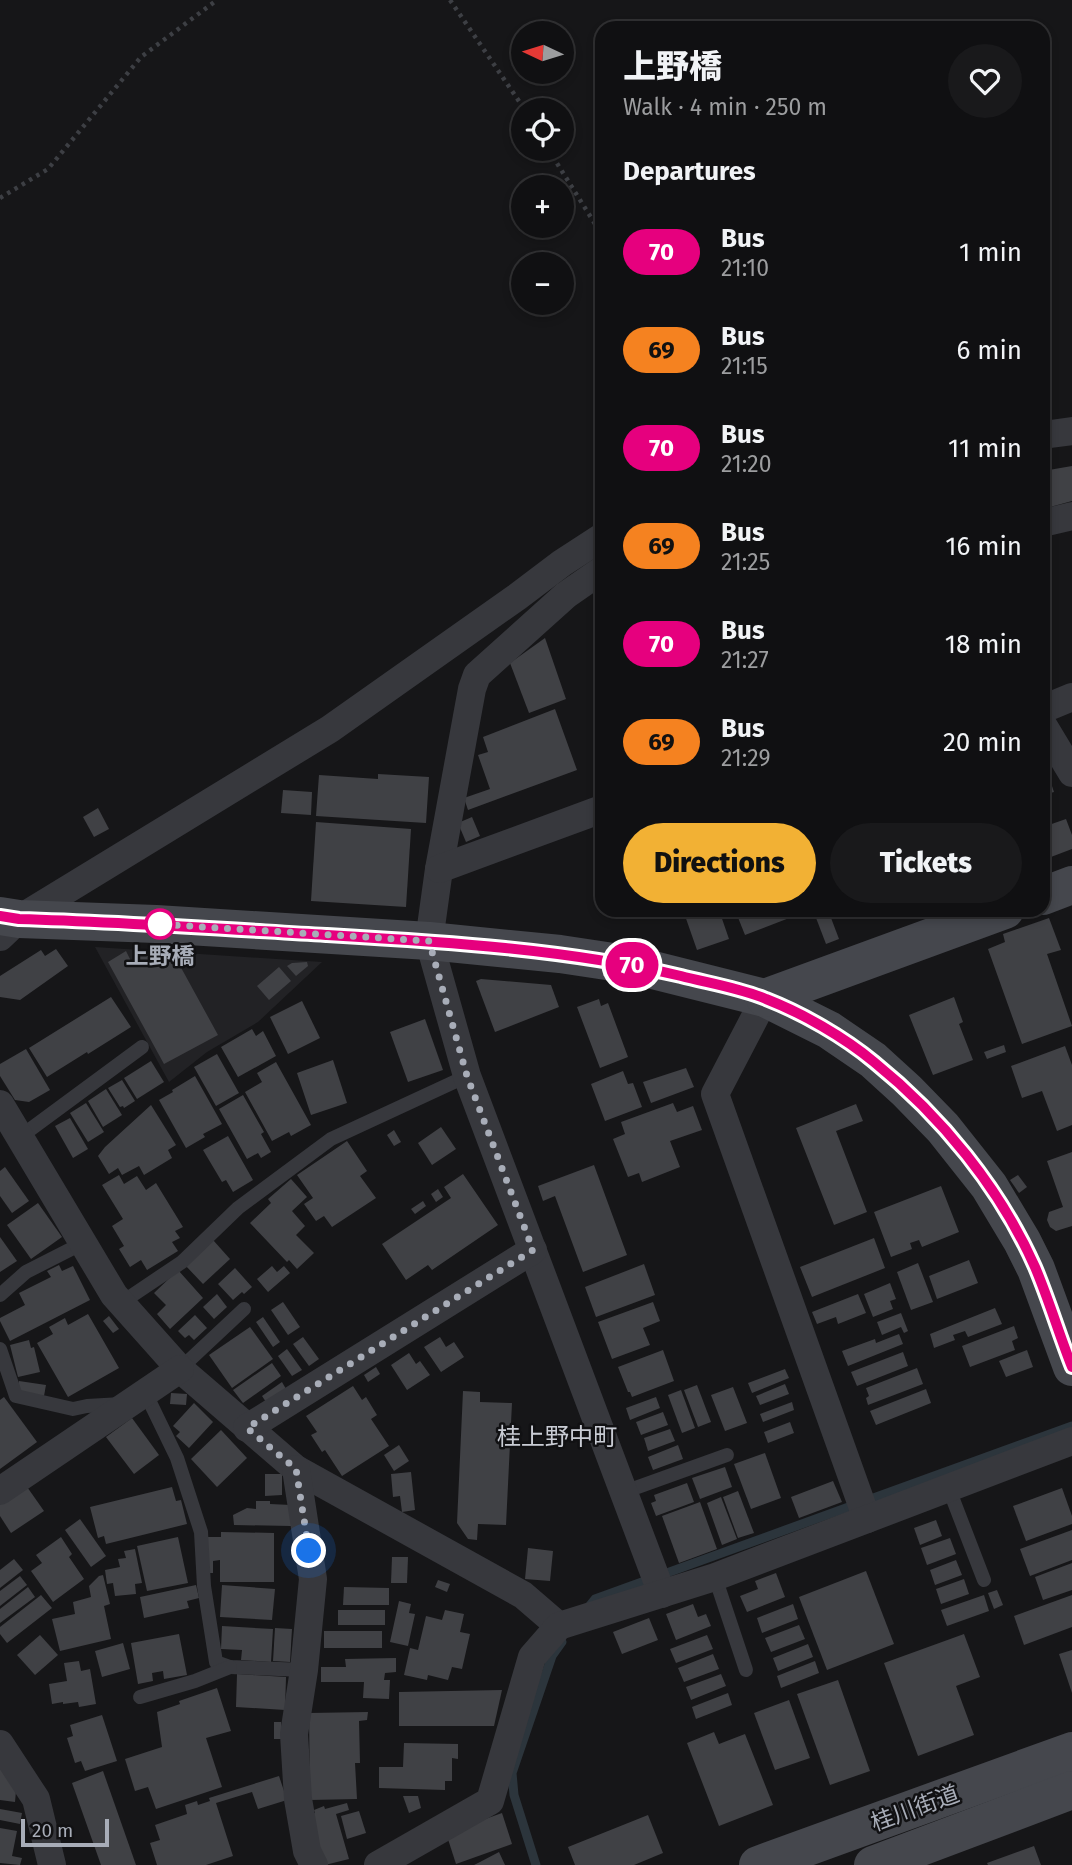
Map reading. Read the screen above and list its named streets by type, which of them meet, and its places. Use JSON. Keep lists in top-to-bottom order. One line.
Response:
{"streets":{"main road":["桂川街道"]},"districts":["桂上野中町"],"places":["上野橋"],"lines":["bus line 70"],"scale_bar":"20 m","north":"left","page":{"on_map":"70","map_buttons":["+","−"],"heading":[["上野橋","Walk · 4 min · 250 m"],"Departures"],"list":[{"mark":"70","name":"Bus","note":"21:10","value":"1 min"},{"mark":"69","name":"Bus","note":"21:15","value":"6 min"},{"mark":"70","name":"Bus","note":"21:20","value":"11 min"},{"mark":"69","name":"Bus","note":"21:25","value":"16 min"},{"mark":"70","name":"Bus","note":"21:27","value":"18 min"},{"mark":"69","name":"Bus","note":"21:29","value":"20 min"}],"buttons":["Directions","Tickets"],"scale":"20 m"}}
